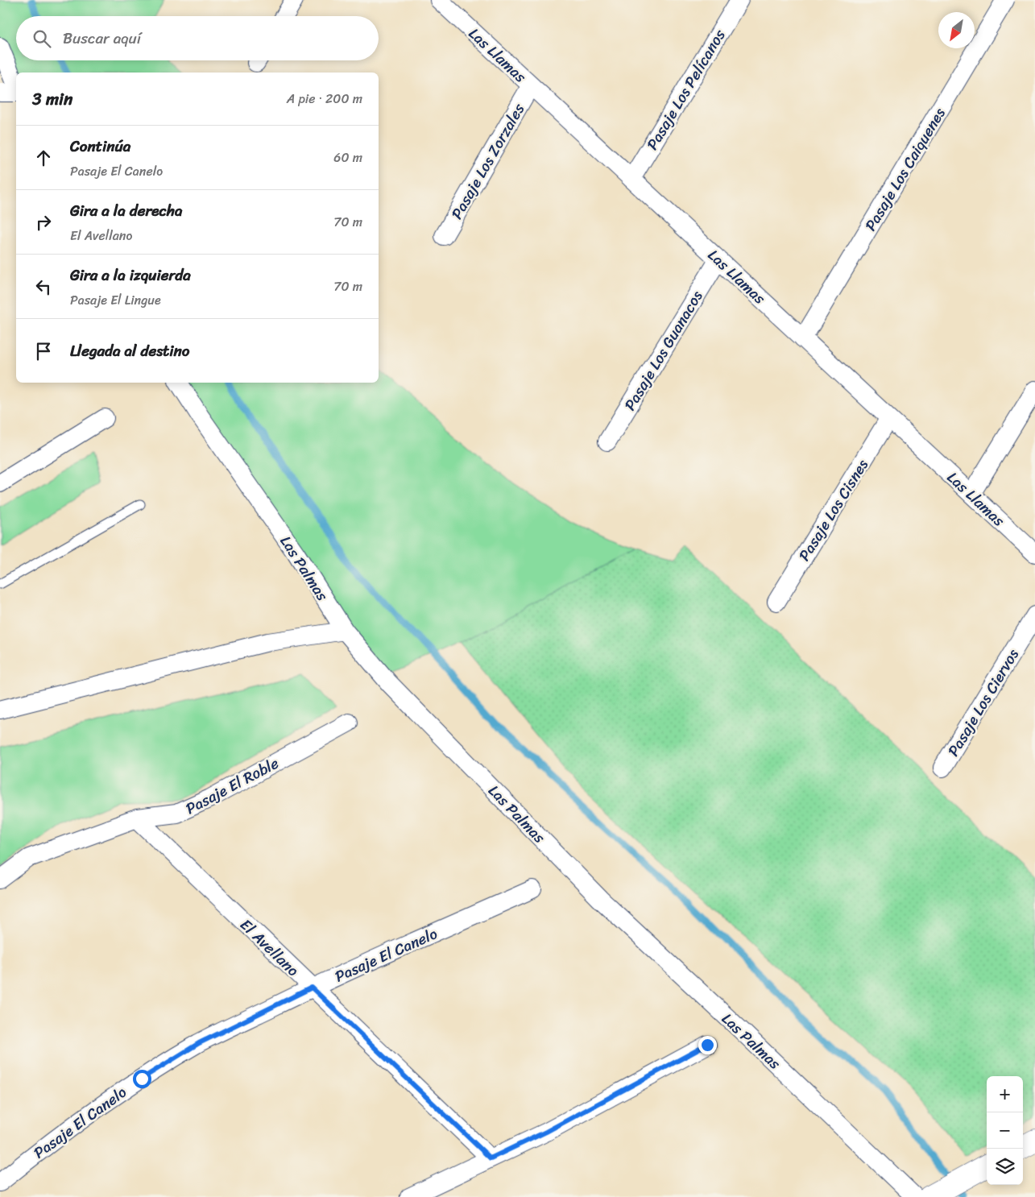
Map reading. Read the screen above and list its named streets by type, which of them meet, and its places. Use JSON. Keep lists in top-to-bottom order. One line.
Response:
{"streets":{"street":["Las Llamas","Pasaje Los Pelícanos","Pasaje Los Zorzales","Pasaje Los Caiquenes","Pasaje Los Guanacos","Pasaje Los Cisnes","Las Palmas","Pasaje Los Ciervos","Pasaje El Roble","El Avellano","Pasaje El Canelo"]},"crossings":[["Las Llamas","Pasaje Los Pelícanos"],["Las Llamas","Pasaje Los Zorzales"],["Las Llamas","Pasaje Los Caiquenes"],["Las Llamas","Pasaje Los Guanacos"],["Las Llamas","Pasaje Los Cisnes"],["Pasaje El Roble","El Avellano"],["El Avellano","Pasaje El Canelo"]],"north":"bottom left","page":{"search":"Buscar aquí","heading":["3 min","A pie · 200 m"],"list":[["Continúa","Pasaje El Canelo","60 m"],["Gira a la derecha","El Avellano","70 m"],["Gira a la izquierda","Pasaje El Lingue","70 m"],"Llegada al destino"],"map_buttons":["+","−"]}}
